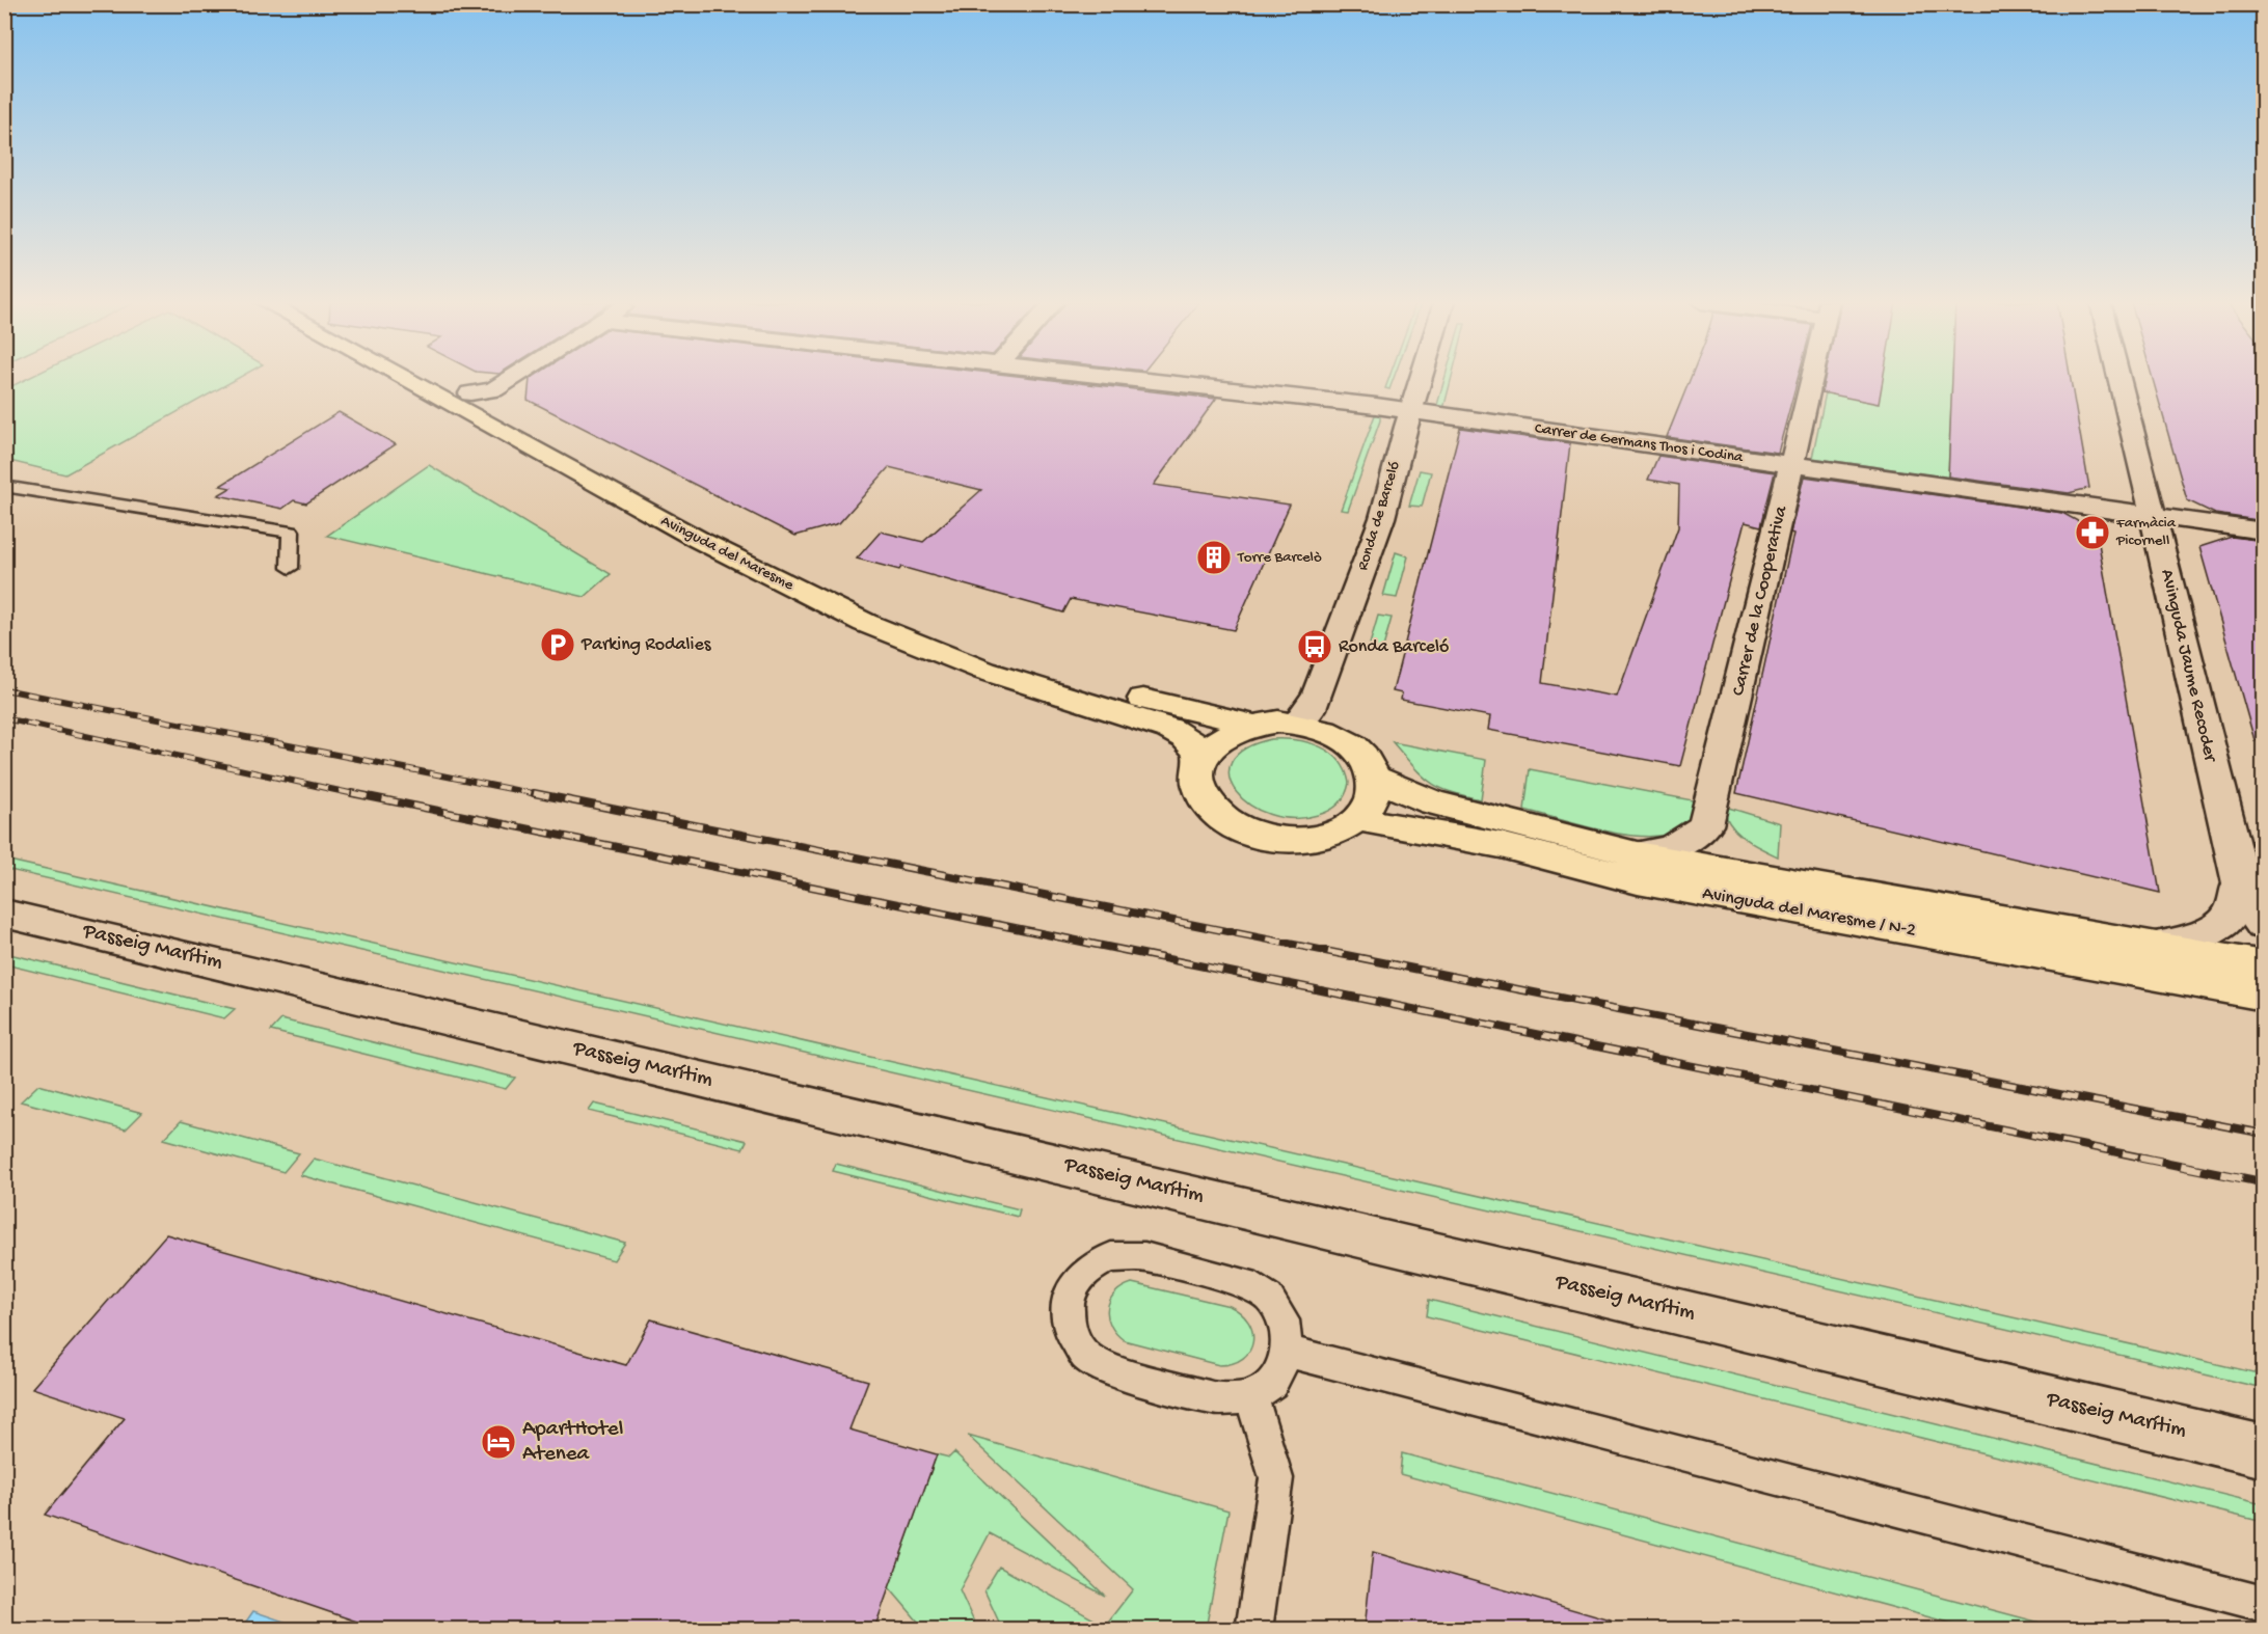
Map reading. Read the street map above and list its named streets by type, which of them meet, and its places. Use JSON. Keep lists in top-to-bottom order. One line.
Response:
{"streets":{"main road":["Avinguda del Maresme","Avinguda del Maresme / N-2"],"street":["Carrer de Germans Thos i Codina","Ronda de Barceló","Carrer de la Cooperativa","Avinguda Jaume Recoder","Passeig Marítim"]},"crossings":[["Carrer de Germans Thos i Codina","Ronda de Barceló"],["Carrer de Germans Thos i Codina","Carrer de la Cooperativa"],["Carrer de Germans Thos i Codina","Avinguda Jaume Recoder"],["Ronda de Barceló","Avinguda del Maresme"],["Ronda de Barceló","Avinguda del Maresme / N-2"],["Avinguda del Maresme","Avinguda del Maresme / N-2"],["Carrer de la Cooperativa","Avinguda del Maresme / N-2"]],"places":{"pharmacy":["Farmàcia Picornell"],"building":["Torre Barcelò"],"parking":["Parking Rodalies"],"bus stop":["Ronda Barceló"],"hotel":["ApartHotel Atenea"]}}
